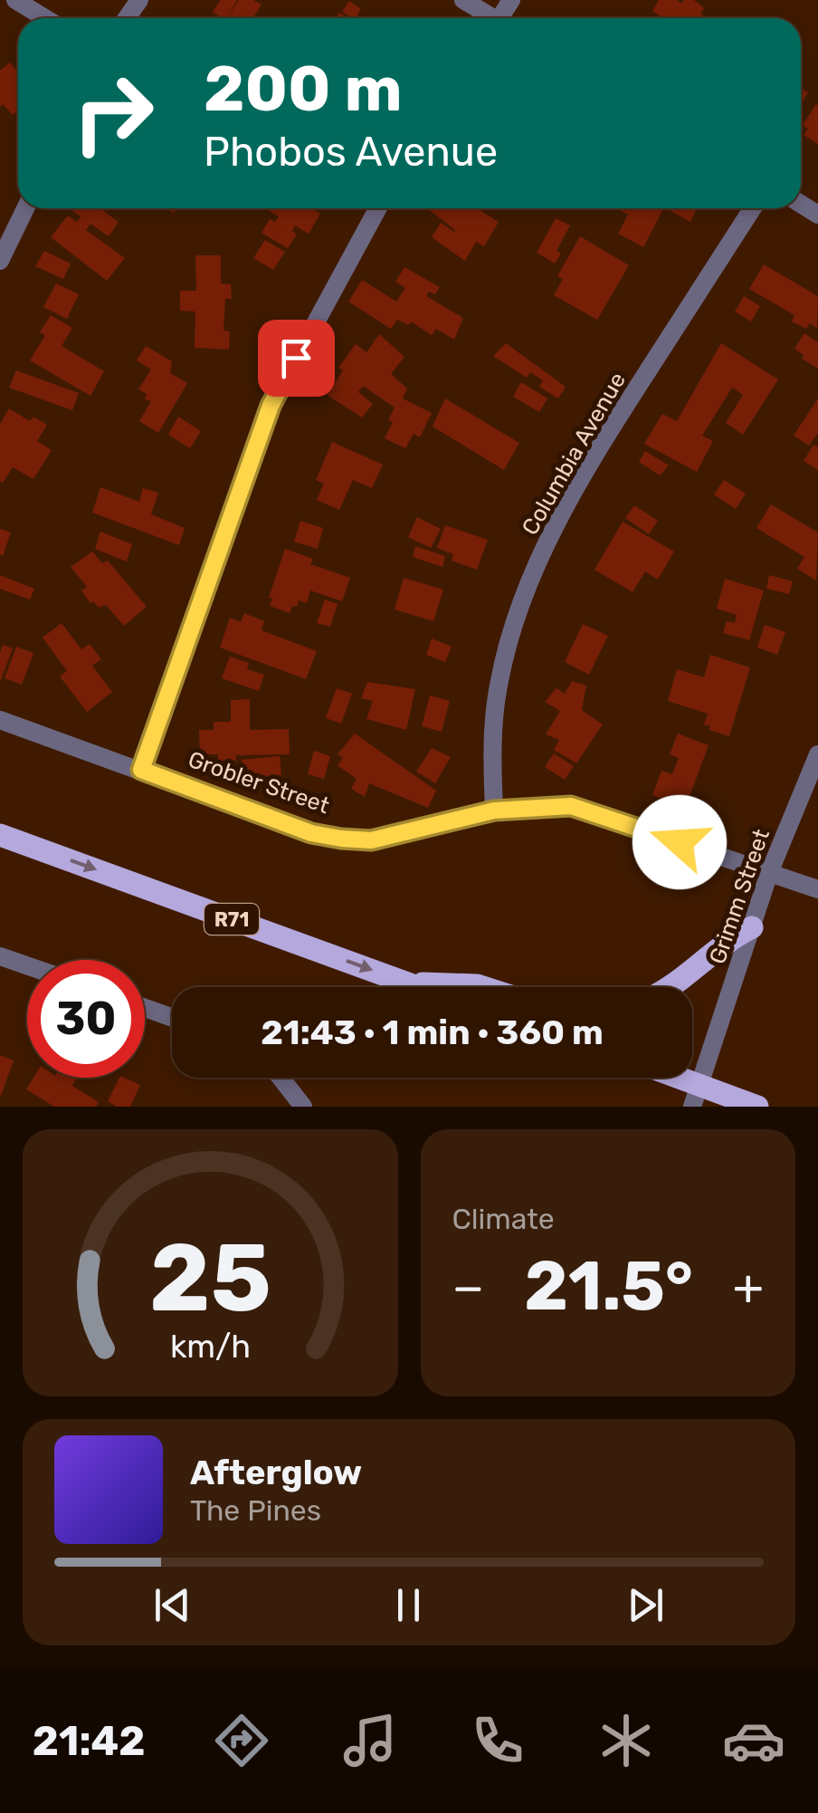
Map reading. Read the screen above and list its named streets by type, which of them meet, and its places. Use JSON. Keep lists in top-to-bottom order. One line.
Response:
{"streets":{"main road":["R71"],"street":["Columbia Avenue","Grobler Street","Grimm Street"]},"crossings":[["Columbia Avenue","Grobler Street"],["Grobler Street","Grimm Street"]],"page":{"turn":["200 m","Phobos Avenue"],"limit":"30","trip":"21:43 · 1 min · 360 m","tile":"Climate","heat":["−","21.5°","+"],"song":["Afterglow","The Pines"],"tabs":"21:42","gauge":["25","km/h"]}}
